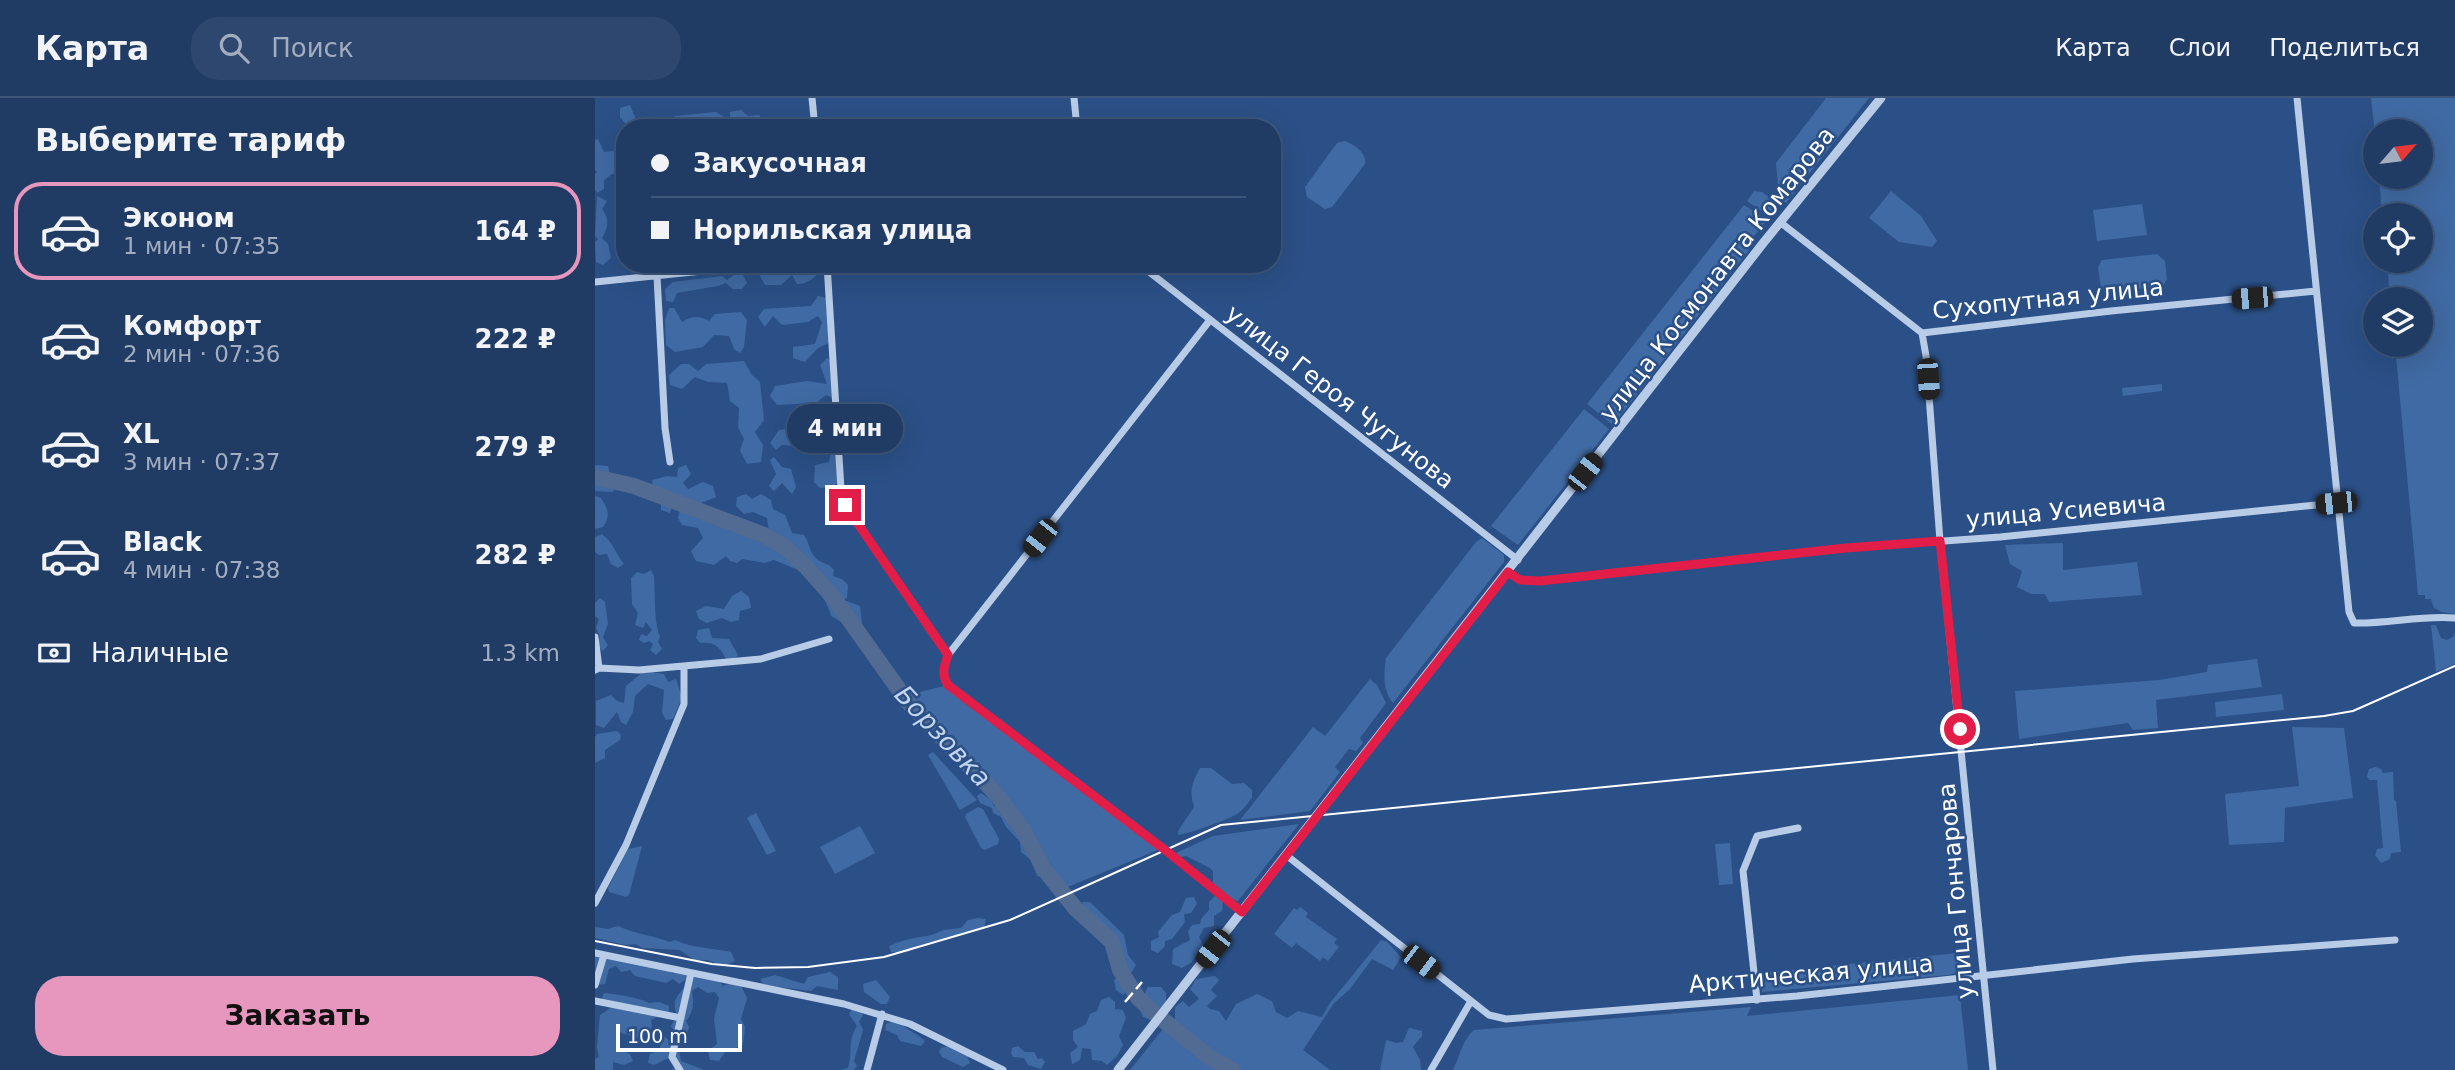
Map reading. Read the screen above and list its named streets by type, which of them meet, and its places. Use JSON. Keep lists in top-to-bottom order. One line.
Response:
{"streets":{"street":["улица Космонавта Комарова","Сухопутная улица","улица Героя Чугунова","улица Усиевича","улица Гончарова","Арктическая улица"]},"crossings":[["улица Космонавта Комарова","Сухопутная улица"],["улица Космонавта Комарова","улица Героя Чугунова"],["улица Космонавта Комарова","улица Усиевича"],["улица Космонавта Комарова","Арктическая улица"],["Сухопутная улица","улица Гончарова"],["улица Усиевича","улица Гончарова"],["улица Гончарова","Арктическая улица"]],"water":["Борзовка"],"scale_bar":"100 m","north":"top right","page":{"header":"Карта","search":"Поиск","nav":["Карта","Слои","Поделиться"],"heading":"Выберите тариф","banner":["Закусочная","Норильская улица"],"list":[{"name":"Эконом","note":"1 мин · 07:35","value":"164 ₽"},{"name":"Комфорт","note":"2 мин · 07:36","value":"222 ₽"},{"name":"XL","note":"3 мин · 07:37","value":"279 ₽"},{"name":"Black","note":"4 мин · 07:38","value":"282 ₽"}],"bubble":"4 мин","pay":["Наличные","1.3 km"],"buttons":"Заказать","scale":"100 m"}}
